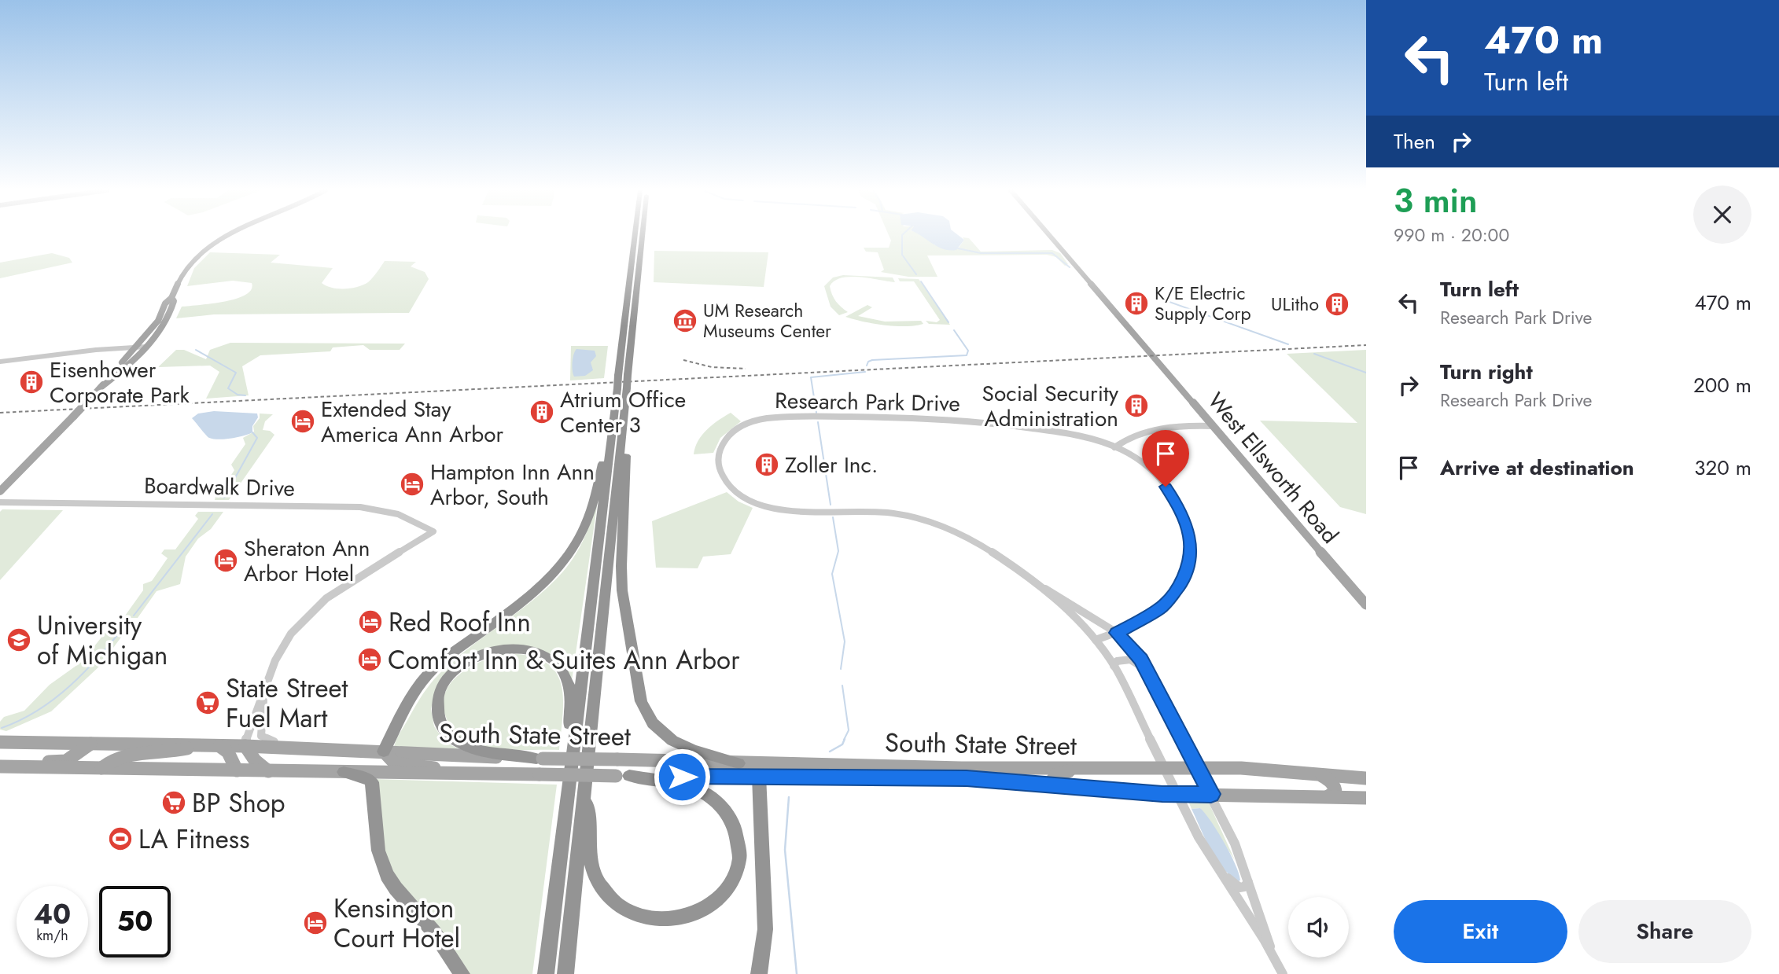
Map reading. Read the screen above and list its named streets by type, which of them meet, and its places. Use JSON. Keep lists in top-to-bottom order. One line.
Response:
{"streets":{"main road":["West Ellsworth Road","South State Street"],"street":["Research Park Drive","Boardwalk Drive"]},"crossings":[["Research Park Drive","South State Street"]],"places":{"building":["K/E Electric Supply Corp","ULitho","Eisenhower Corporate Park","Social Security Administration","Atrium Office Center 3","Zoller Inc."],"museum":["UM Research Museums Center"],"hotel":["Extended Stay America Ann Arbor","Hampton Inn Ann Arbor, South","Sheraton Ann Arbor Hotel","Red Roof Inn","Comfort Inn & Suites Ann Arbor","Kensington Court Hotel"],"school or university":["University of Michigan"],"supermarket":["State Street Fuel Mart","BP Shop"],"sports":["LA Fitness"]},"page":{"turn":["470 m","Turn left"],"then":"Then","heading":["3 min","990 m · 20:00"],"list":[{"name":"Turn left","note":"Research Park Drive","value":"470 m"},{"name":"Turn right","note":"Research Park Drive","value":"200 m"},{"name":"Arrive at destination","value":"320 m"}],"speed":"40 km/h","limit":"50","buttons":["Exit","Share"]}}
